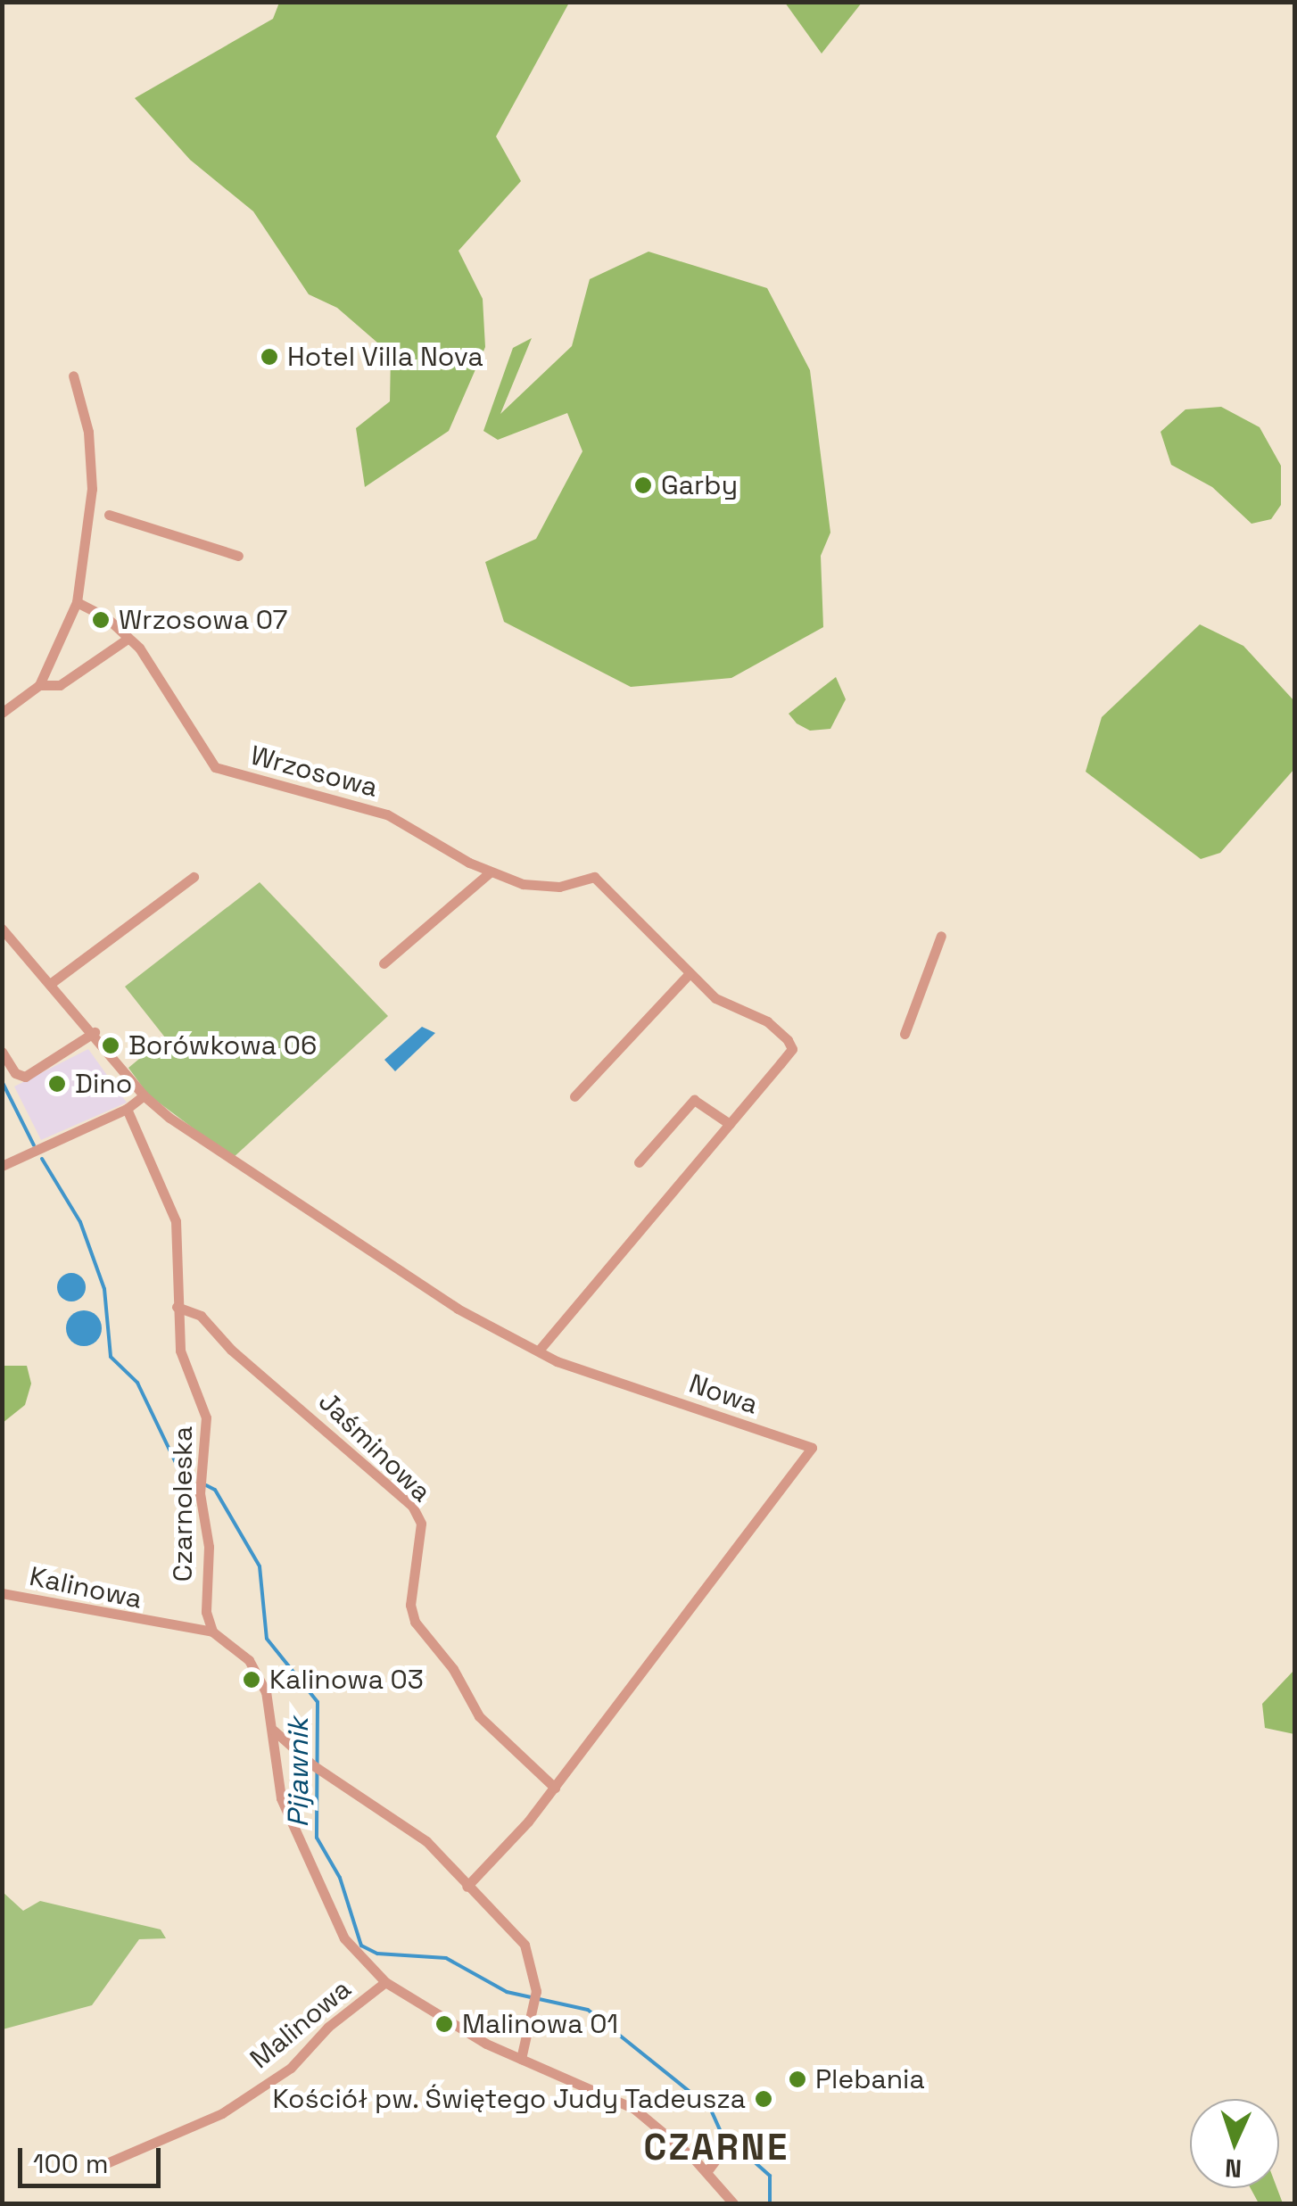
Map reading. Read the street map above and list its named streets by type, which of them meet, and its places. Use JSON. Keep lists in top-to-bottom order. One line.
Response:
{"streets":{"street":["Wrzosowa","Nowa","Jaśminowa","Czarnoleska","Kalinowa","Malinowa"]},"crossings":[["Wrzosowa","Nowa"],["Nowa","Jaśminowa"],["Jaśminowa","Czarnoleska"],["Czarnoleska","Kalinowa"]],"districts":["CZARNE"],"water":["Pijawnik"],"places":["Hotel Villa Nova","Garby","Wrzosowa 07","Borówkowa 06","Dino","Kalinowa 03","Malinowa 01","Plebania","Kościół pw. Świętego Judy Tadeusza"],"scale_bar":"100 m","north":"bottom"}
